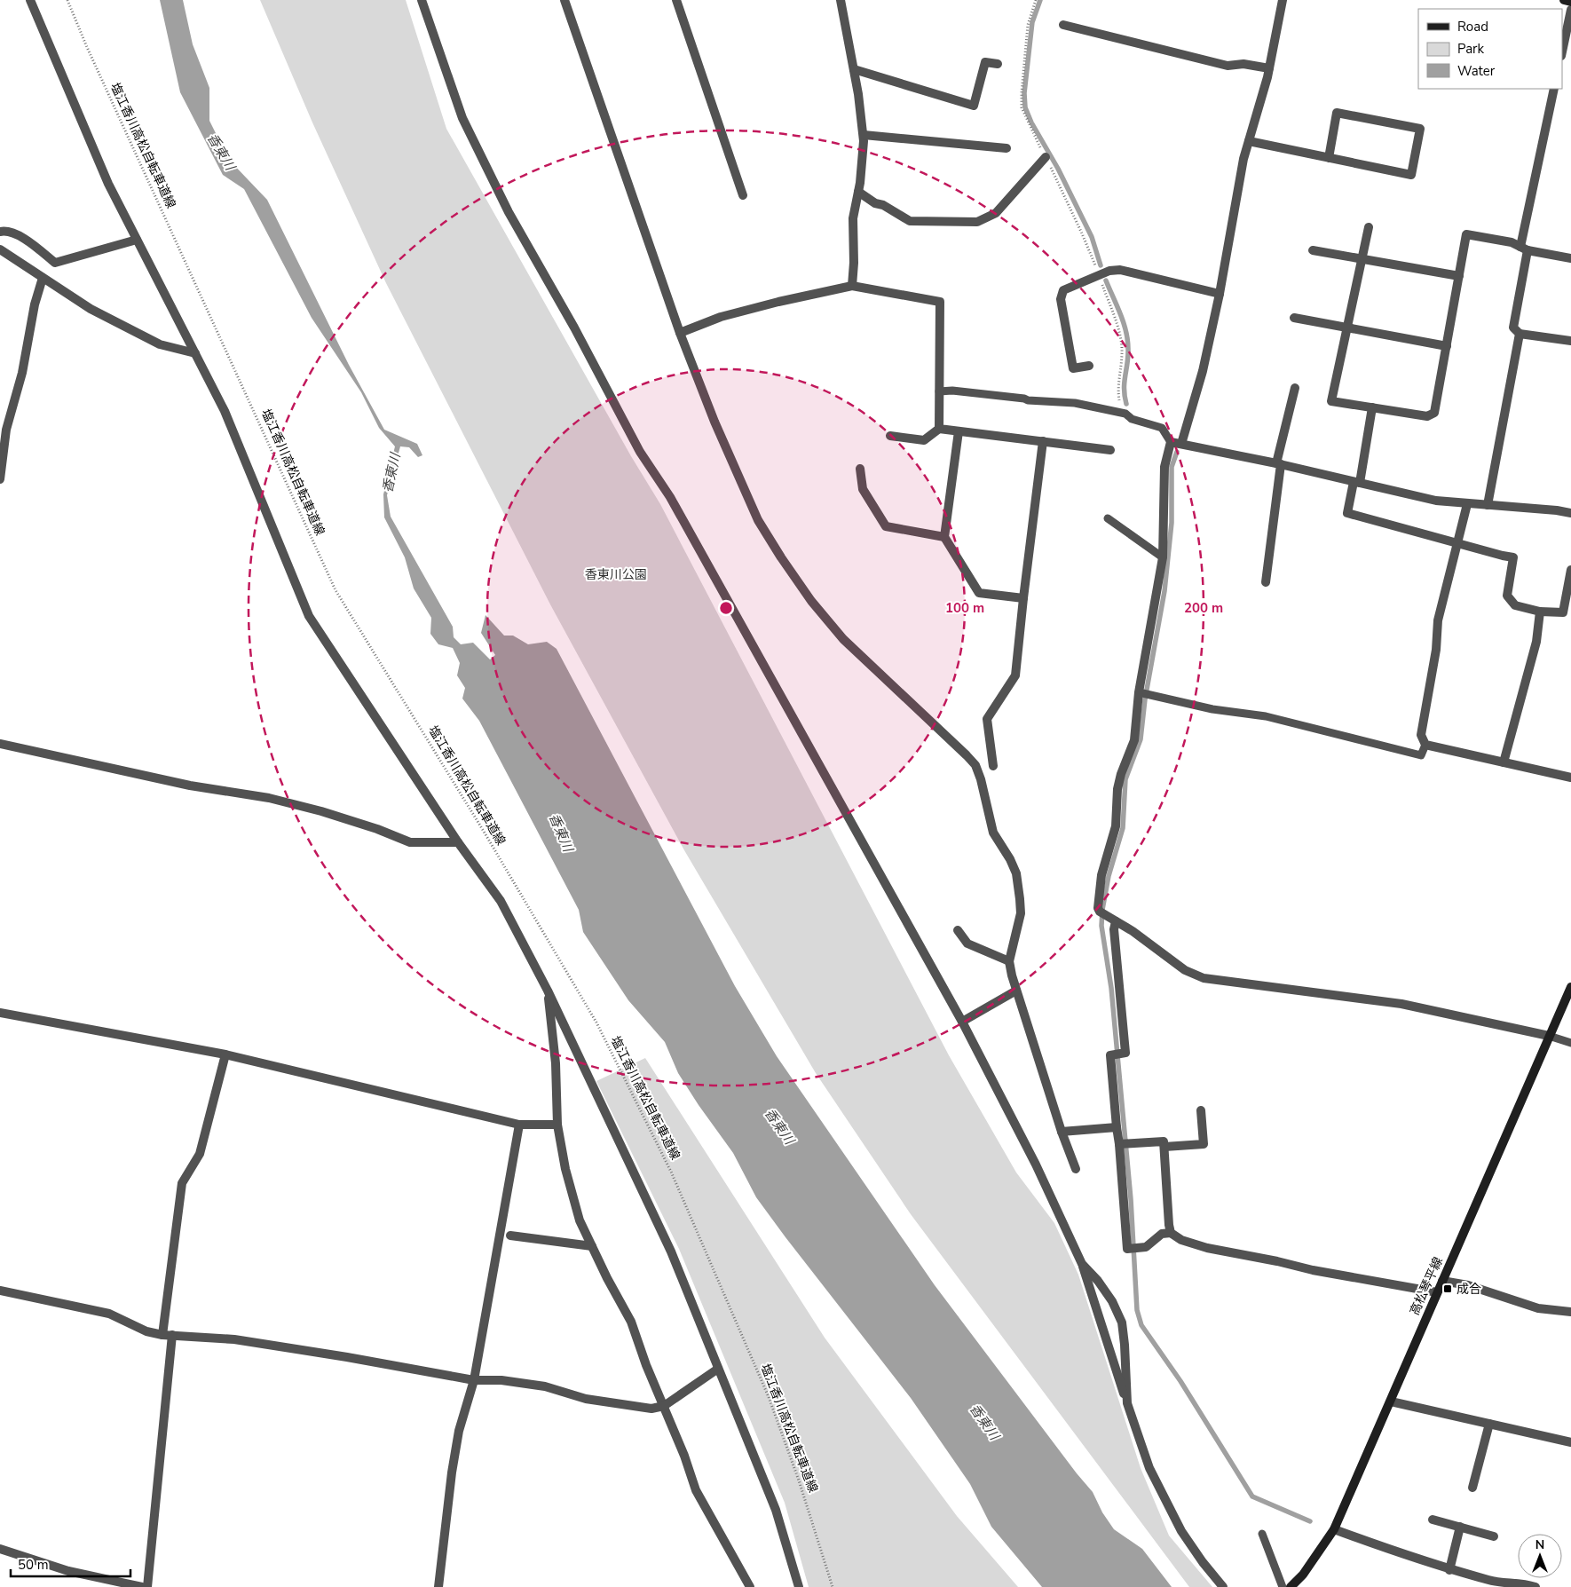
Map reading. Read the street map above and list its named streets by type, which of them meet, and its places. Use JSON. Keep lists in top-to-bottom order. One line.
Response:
{"streets":{"main road":["高松琴平線"],"path":["塩江香川高松自転車道線"]},"water":["香東川"],"parks":["香東川公園"],"places":{"transit":["成合"]},"legend":["Road","Park","Water"],"scale_bar":"50 m","north":"top","rings":["100 m","200 m"]}
